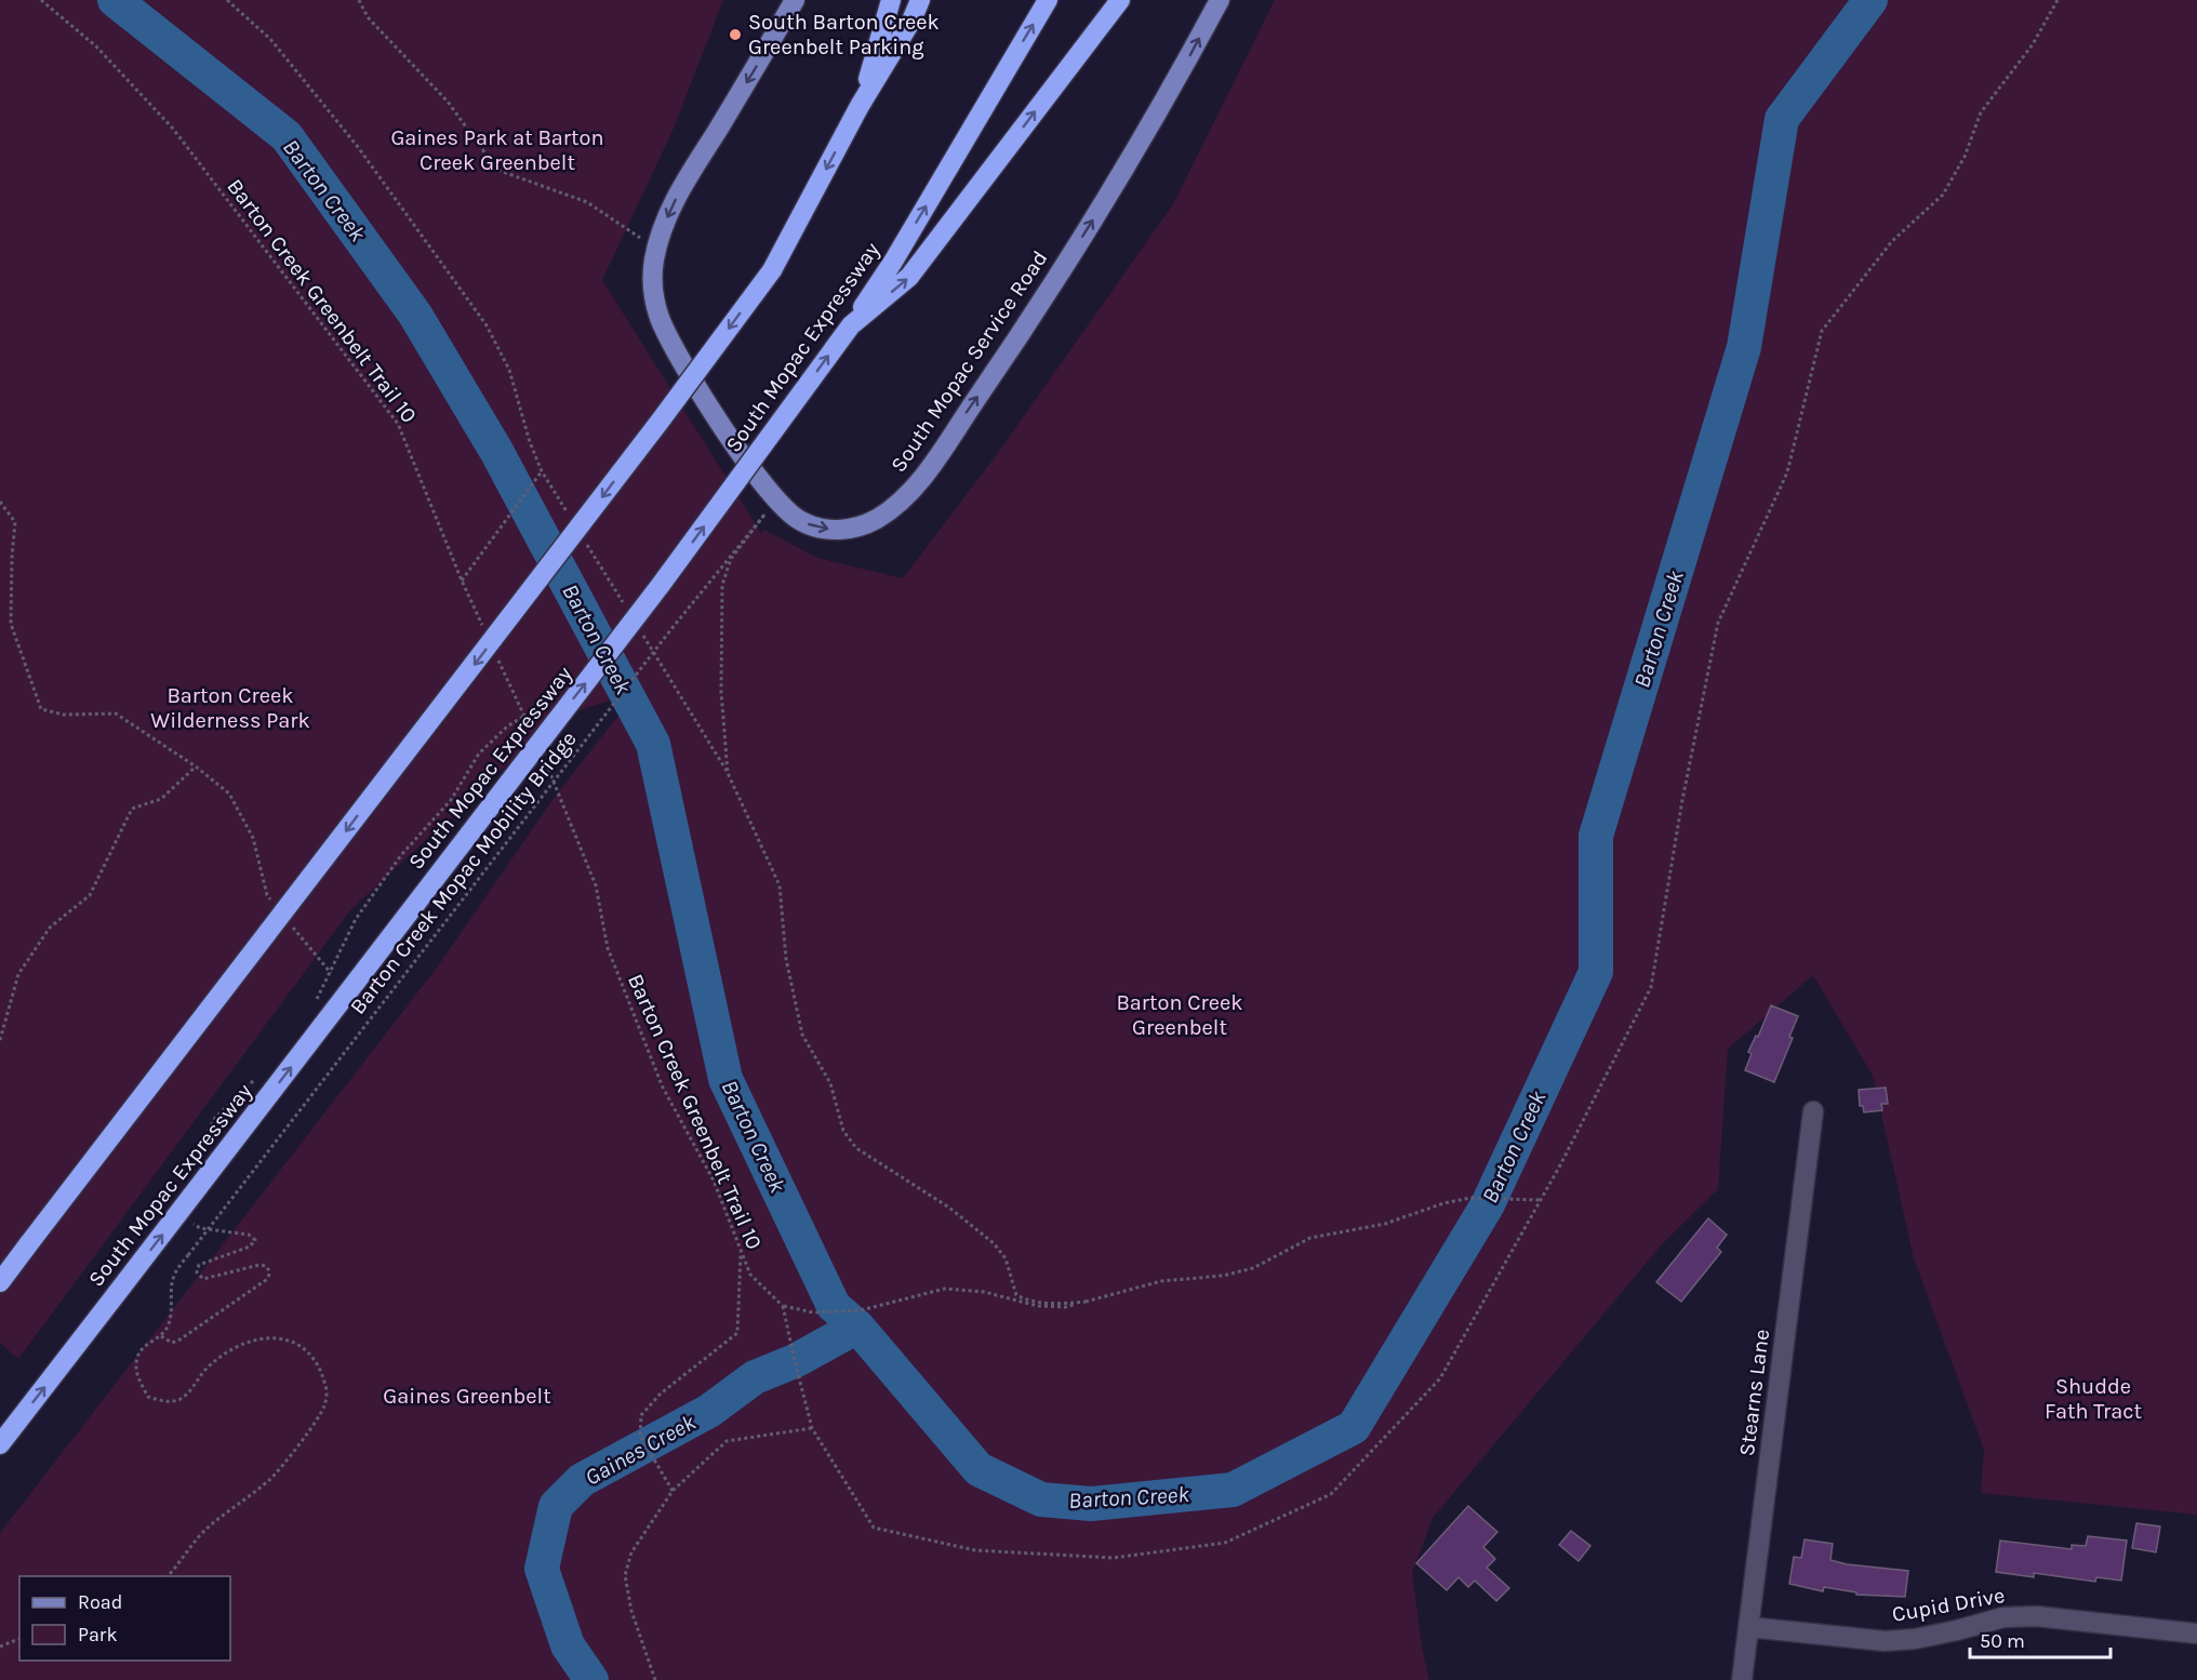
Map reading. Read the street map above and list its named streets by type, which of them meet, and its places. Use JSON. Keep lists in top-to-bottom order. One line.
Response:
{"streets":{"highway":["South Mopac Expressway"],"main road":["South Mopac Service Road"],"street":["Stearns Lane","Cupid Drive"],"path":["Barton Creek Greenbelt Trail 10","Barton Creek Mopac Mobility Bridge"]},"crossings":[["Stearns Lane","Cupid Drive"]],"water":["Barton Creek","Gaines Creek"],"parks":["Gaines Park at Barton Creek Greenbelt","Barton Creek Wilderness Park","Barton Creek Greenbelt","Shudde Fath Tract","Gaines Greenbelt"],"places":["South Barton Creek Greenbelt Parking"],"legend":["Road","Park"],"scale_bar":"50 m"}
